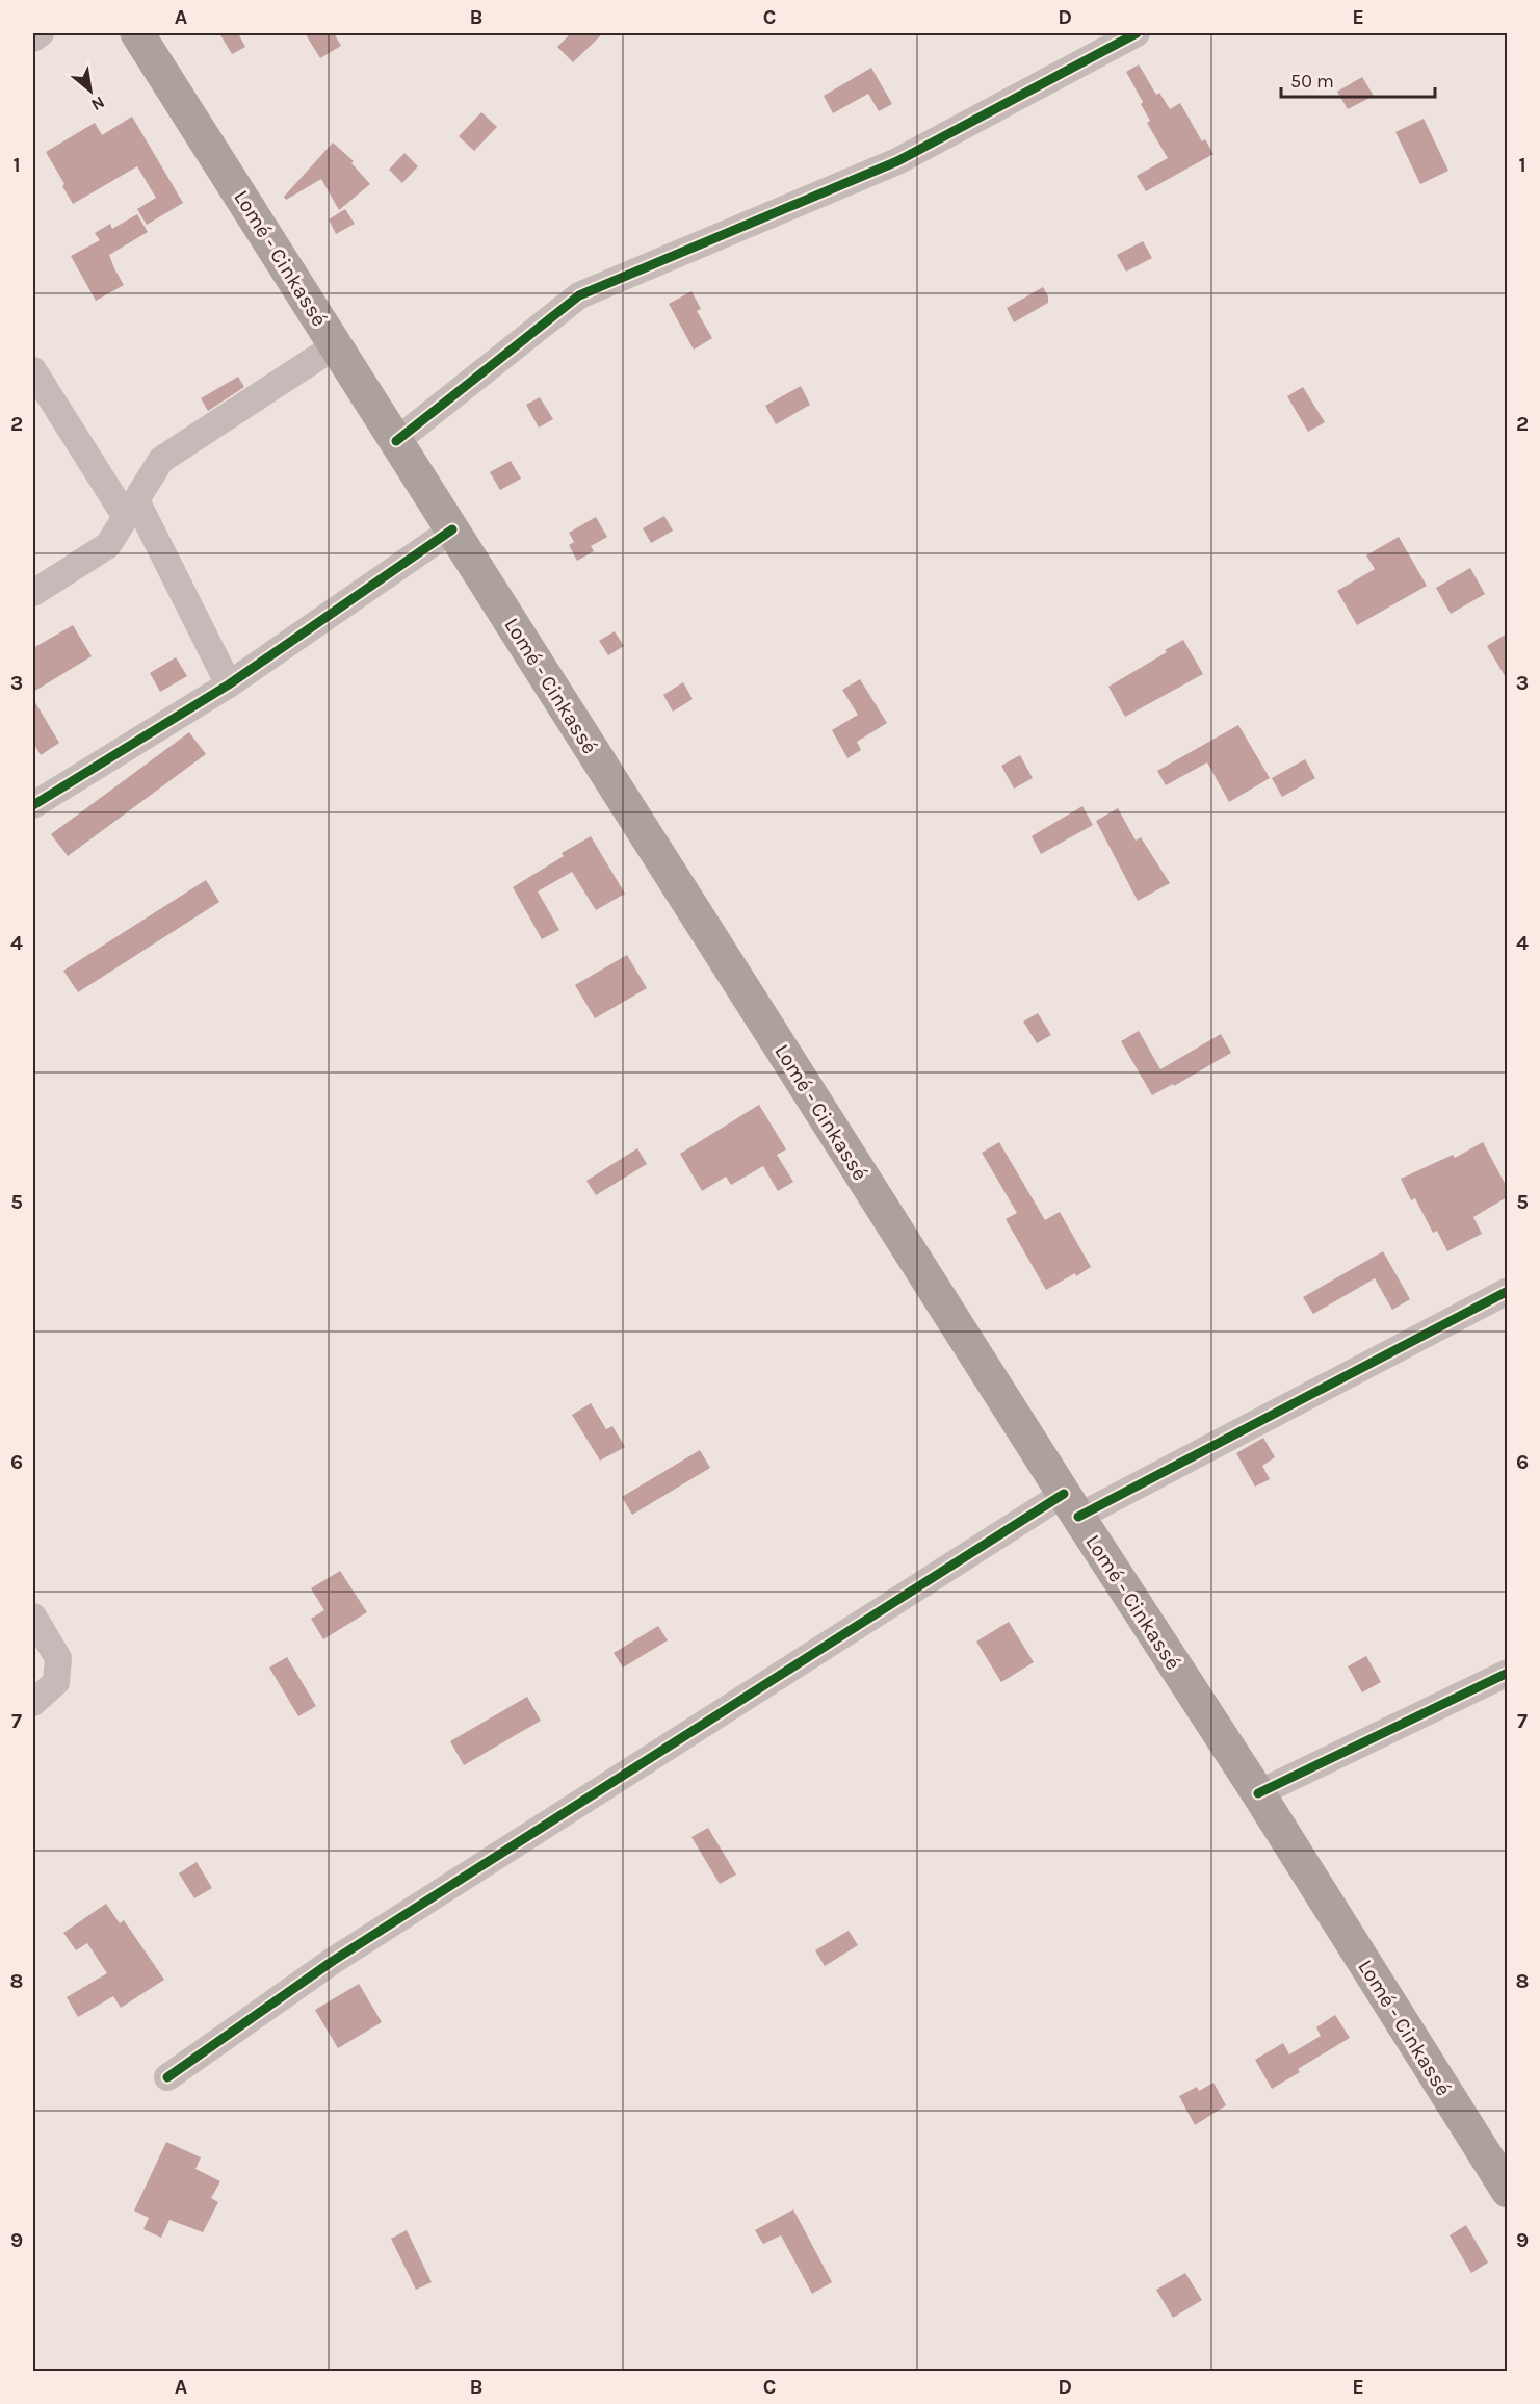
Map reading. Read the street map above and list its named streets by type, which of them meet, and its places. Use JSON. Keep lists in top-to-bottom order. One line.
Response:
{"streets":{"highway":["Lomé - Cinkassé"]},"scale_bar":"50 m","north":"bottom right","grid":{"columns":["A","B","C","D","E"],"rows":["1","2","3","4","5","6","7","8","9"]}}
